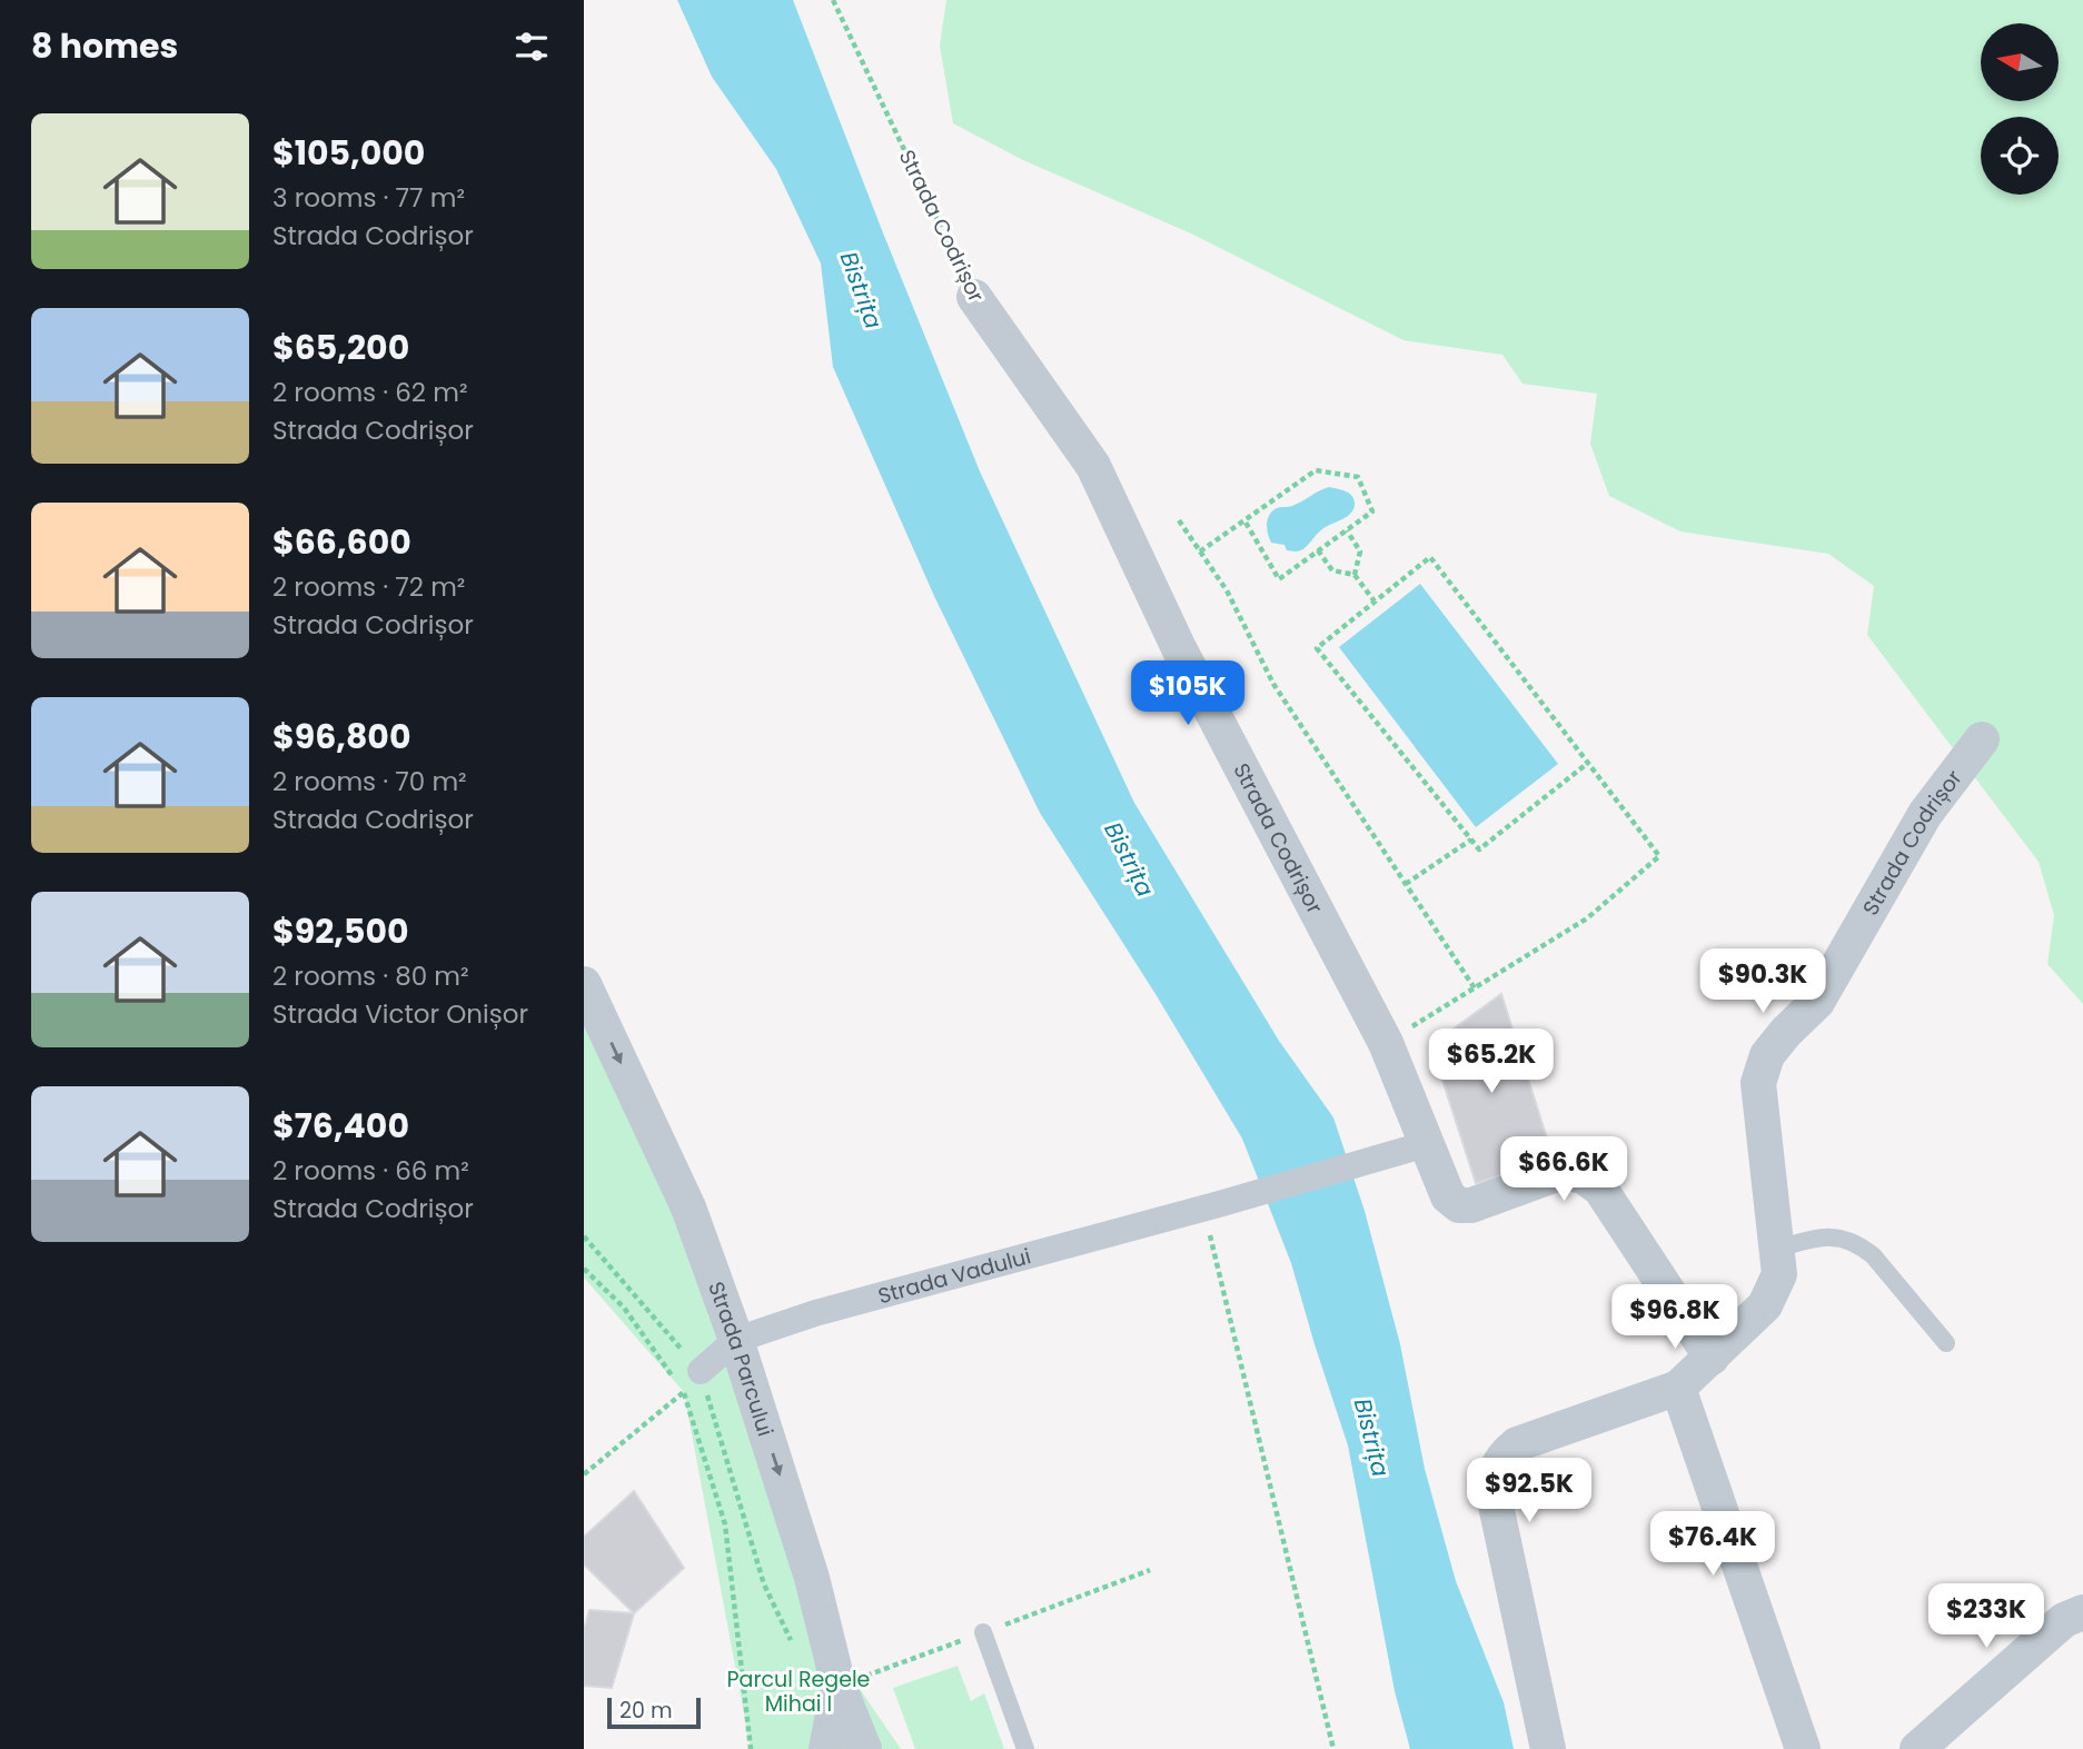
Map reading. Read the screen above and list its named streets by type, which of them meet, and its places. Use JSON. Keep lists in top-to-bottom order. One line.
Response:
{"streets":{"street":["Strada Codrișor","Strada Vadului","Strada Parcului"]},"crossings":[["Strada Codrișor","Strada Vadului"],["Strada Vadului","Strada Parcului"]],"one_way":["Strada Parcului"],"water":["Bistrița"],"parks":["Parcul Regele Mihai I"],"scale_bar":"20 m","north":"left","page":{"heading":"8 homes","list":[{"name":"$105,000","note":"3 rooms · 77 m² · Strada Codrișor"},{"name":"$65,200","note":"2 rooms · 62 m² · Strada Codrișor"},{"name":"$66,600","note":"2 rooms · 72 m² · Strada Codrișor"},{"name":"$96,800","note":"2 rooms · 70 m² · Strada Codrișor"},{"name":"$92,500","note":"2 rooms · 80 m² · Strada Victor Onișor"},{"name":"$76,400","note":"2 rooms · 66 m² · Strada Codrișor"}],"price":["$105K","$90.3K","$65.2K","$66.6K","$96.8K","$92.5K","$76.4K","$233K"],"scale":"20 m"}}
